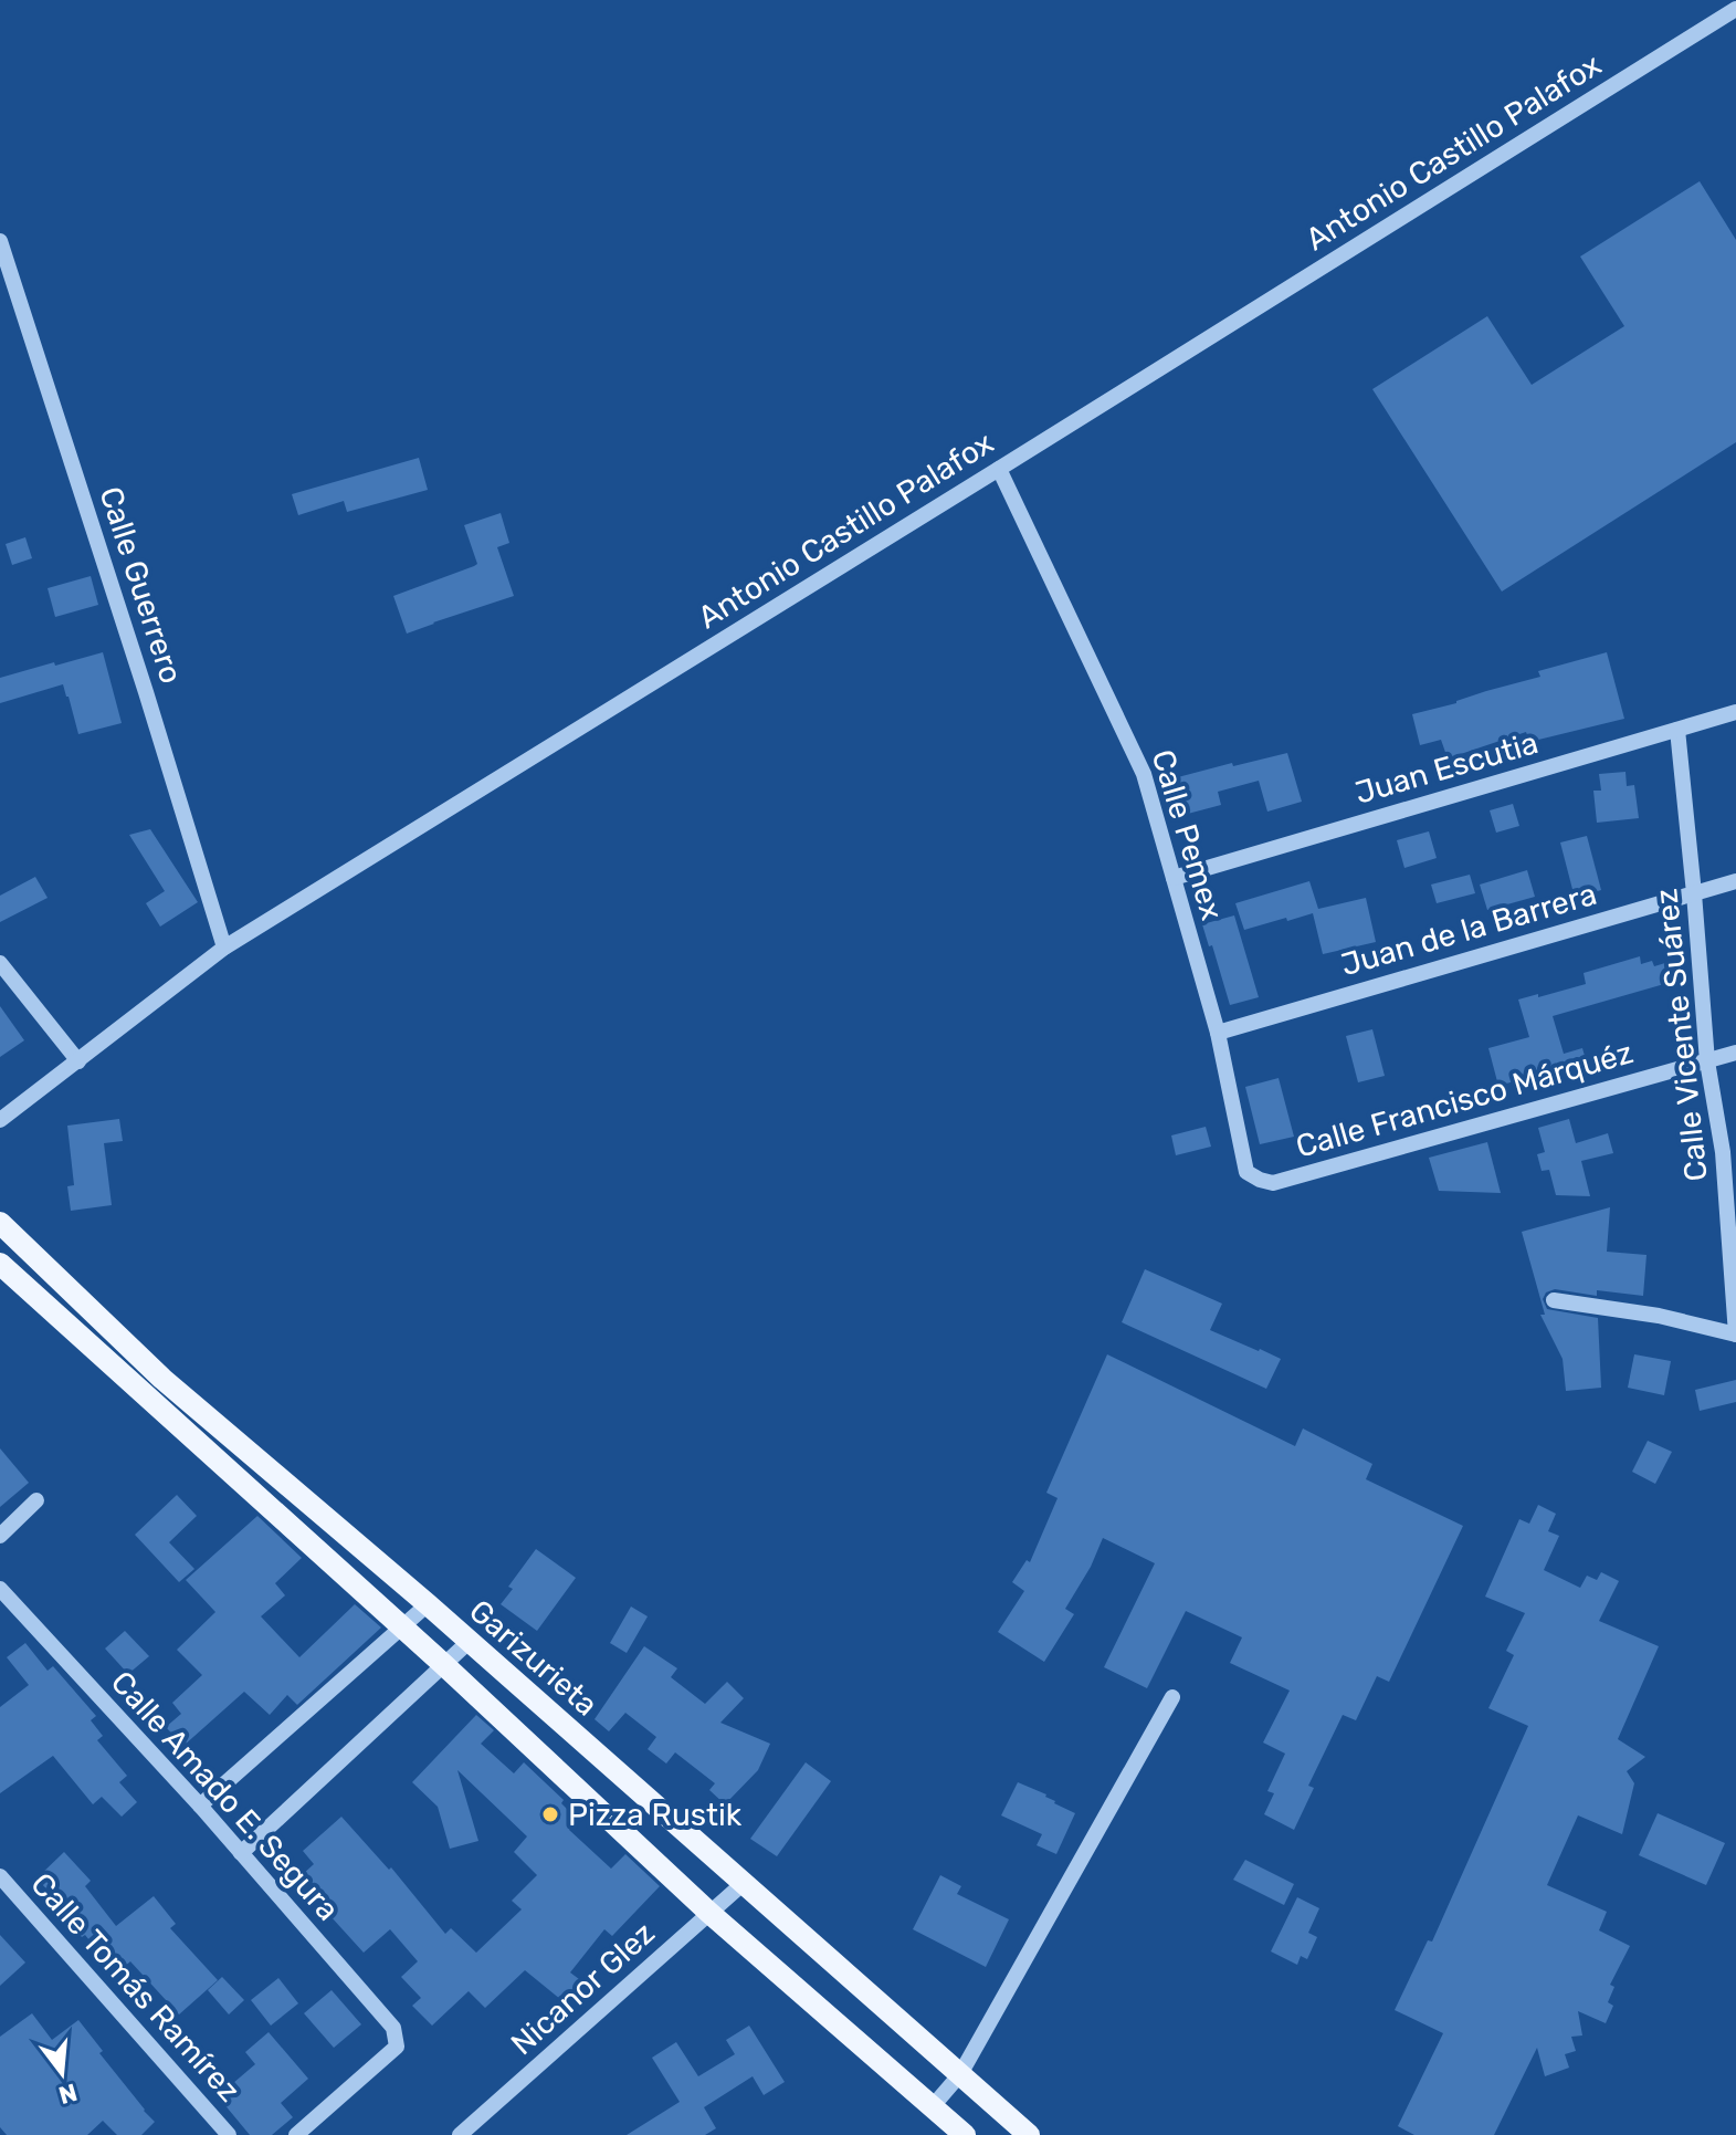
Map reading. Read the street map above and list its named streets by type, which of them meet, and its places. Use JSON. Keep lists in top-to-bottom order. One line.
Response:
{"streets":{"main road":["Garizurieta"],"street":["Antonio Castillo Palafox","Calle Guerrero","Juan Escutia","Calle Pemex","Juan de la Barrera","Calle Vicente Suárez","Calle Francisco Márquéz","Calle Amado E. Segura","Calle Tomás Ramírez","Nicanor Glez"]},"crossings":[["Antonio Castillo Palafox","Calle Guerrero"],["Antonio Castillo Palafox","Calle Pemex"],["Juan Escutia","Calle Pemex"],["Juan Escutia","Calle Vicente Suárez"],["Calle Pemex","Juan de la Barrera"],["Calle Pemex","Calle Francisco Márquéz"],["Juan de la Barrera","Calle Vicente Suárez"],["Calle Vicente Suárez","Calle Francisco Márquéz"],["Garizurieta","Nicanor Glez"]],"places":["Pizza Rustik"],"north":"bottom"}
